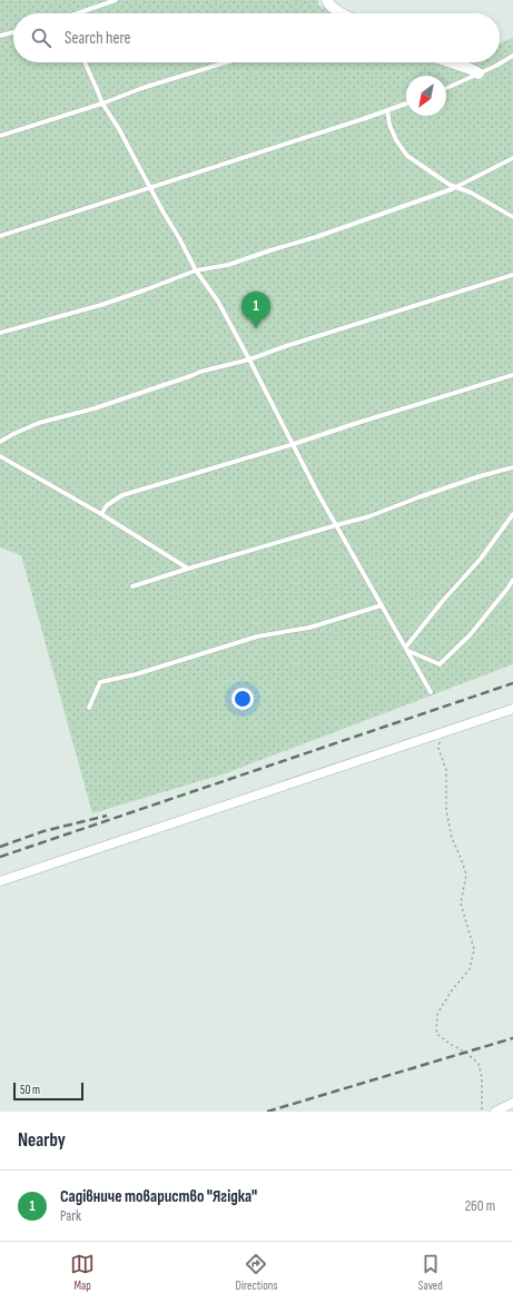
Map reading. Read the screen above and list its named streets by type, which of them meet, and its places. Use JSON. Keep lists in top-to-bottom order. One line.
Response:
{"scale_bar":"50 m","north":"bottom left","page":{"search":"Search here","pins":"1","scale":"50 m","heading":"Nearby","list":[{"mark":"1","name":"Садівниче товариство \"Ягідка\"","note":"Park","value":"260 m"}],"nav":["Map","Directions","Saved"]}}
